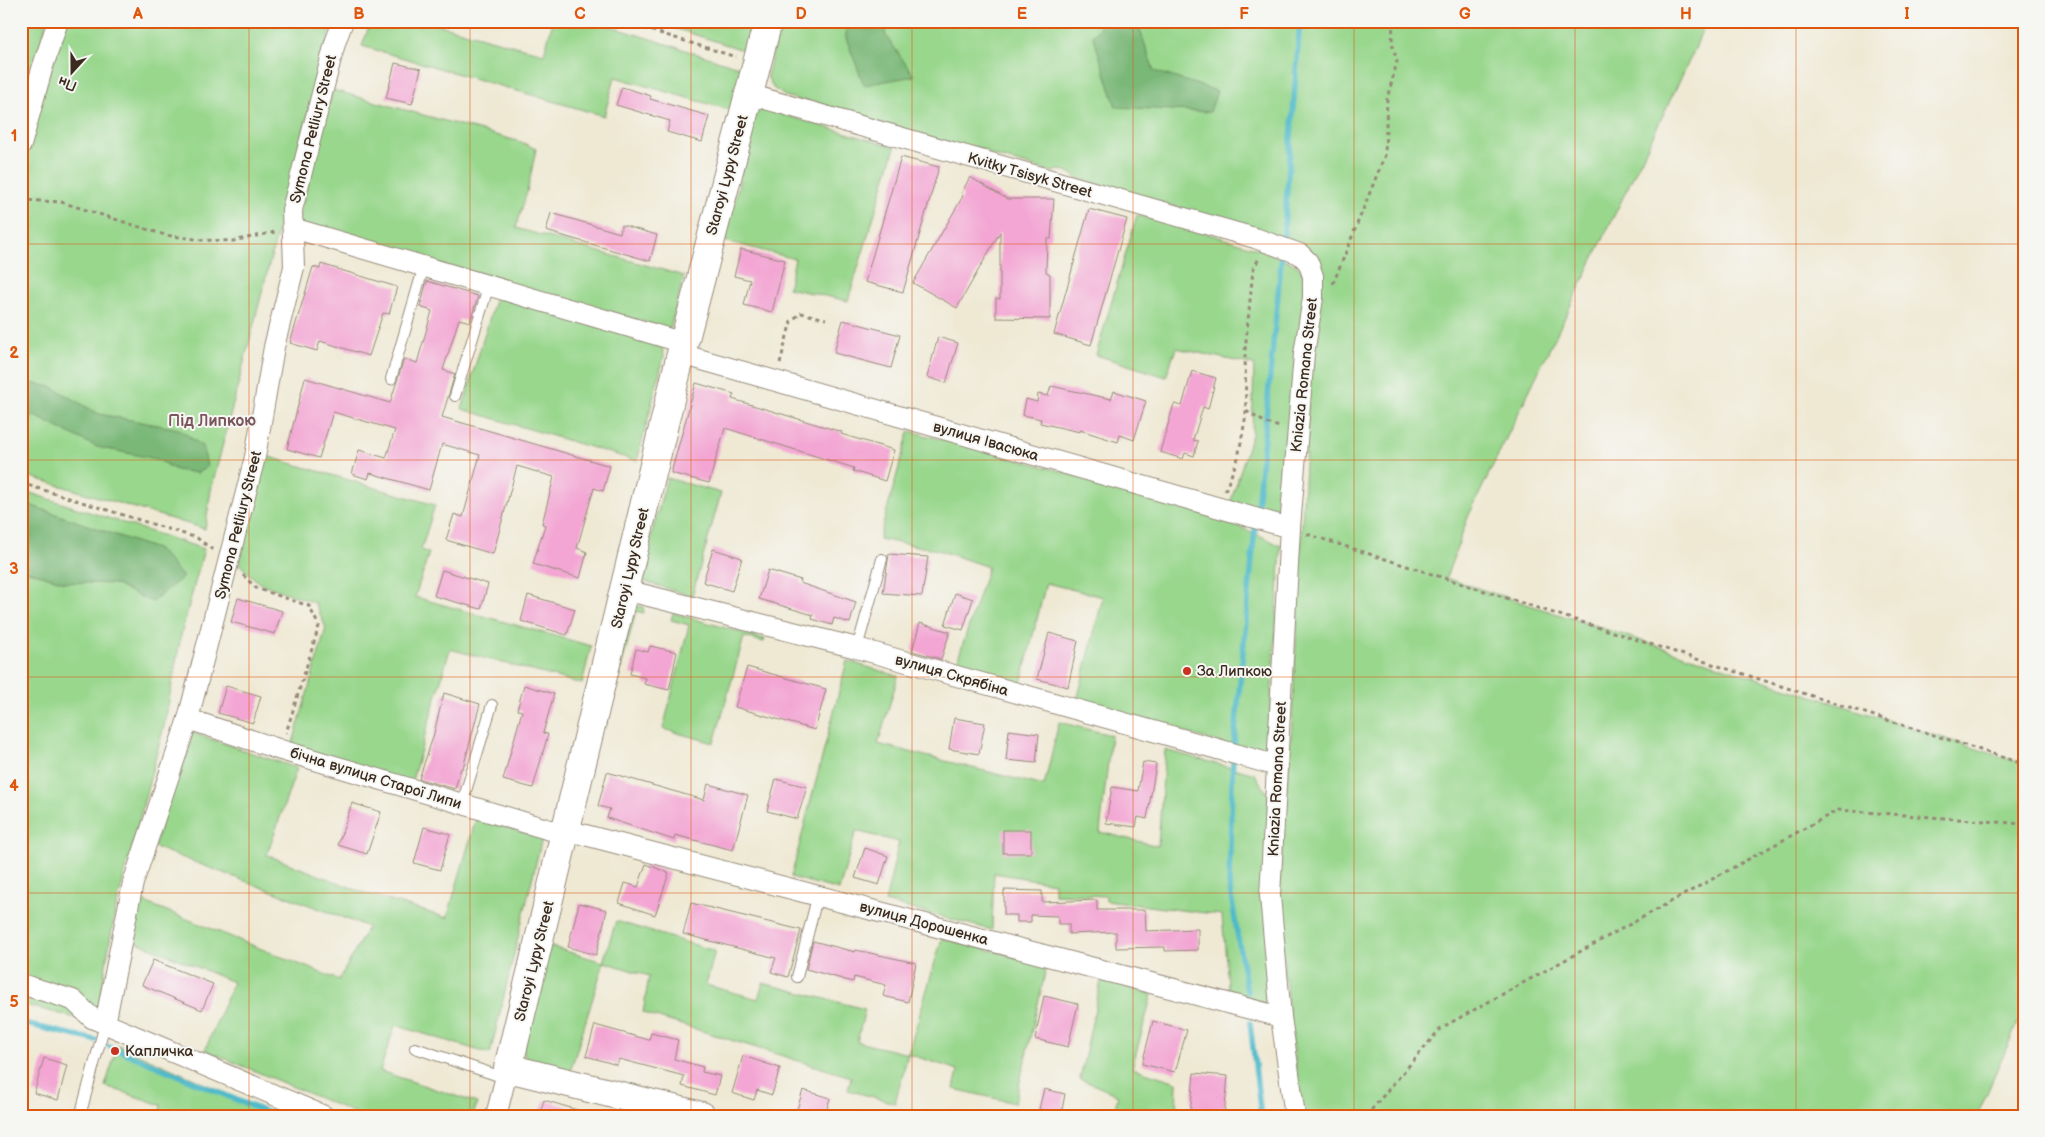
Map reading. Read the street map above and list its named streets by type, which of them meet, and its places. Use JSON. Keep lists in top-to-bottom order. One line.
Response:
{"streets":{"street":["Symona Petliury Street","Staroyi Lypy Street","Kvitky Tsisyk Street","Kniazia Romana Street","вулиця Івасюка","вулиця Скрябіна","бічна вулиця Старої Липи","вулиця Дорошенка"]},"crossings":[["Symona Petliury Street","вулиця Івасюка"],["Symona Petliury Street","бічна вулиця Старої Липи"],["Staroyi Lypy Street","Kvitky Tsisyk Street"],["Staroyi Lypy Street","вулиця Івасюка"],["Staroyi Lypy Street","вулиця Скрябіна"],["Staroyi Lypy Street","бічна вулиця Старої Липи"],["Staroyi Lypy Street","вулиця Дорошенка"],["Kvitky Tsisyk Street","Kniazia Romana Street"],["Kniazia Romana Street","вулиця Івасюка"],["Kniazia Romana Street","вулиця Скрябіна"],["Kniazia Romana Street","вулиця Дорошенка"],["бічна вулиця Старої Липи","вулиця Дорошенка"]],"districts":["Під Липкою"],"places":["За Липкою","Капличка"],"north":"bottom","grid":{"columns":["A","B","C","D","E","F","G","H","I"],"rows":["1","2","3","4","5"]}}
